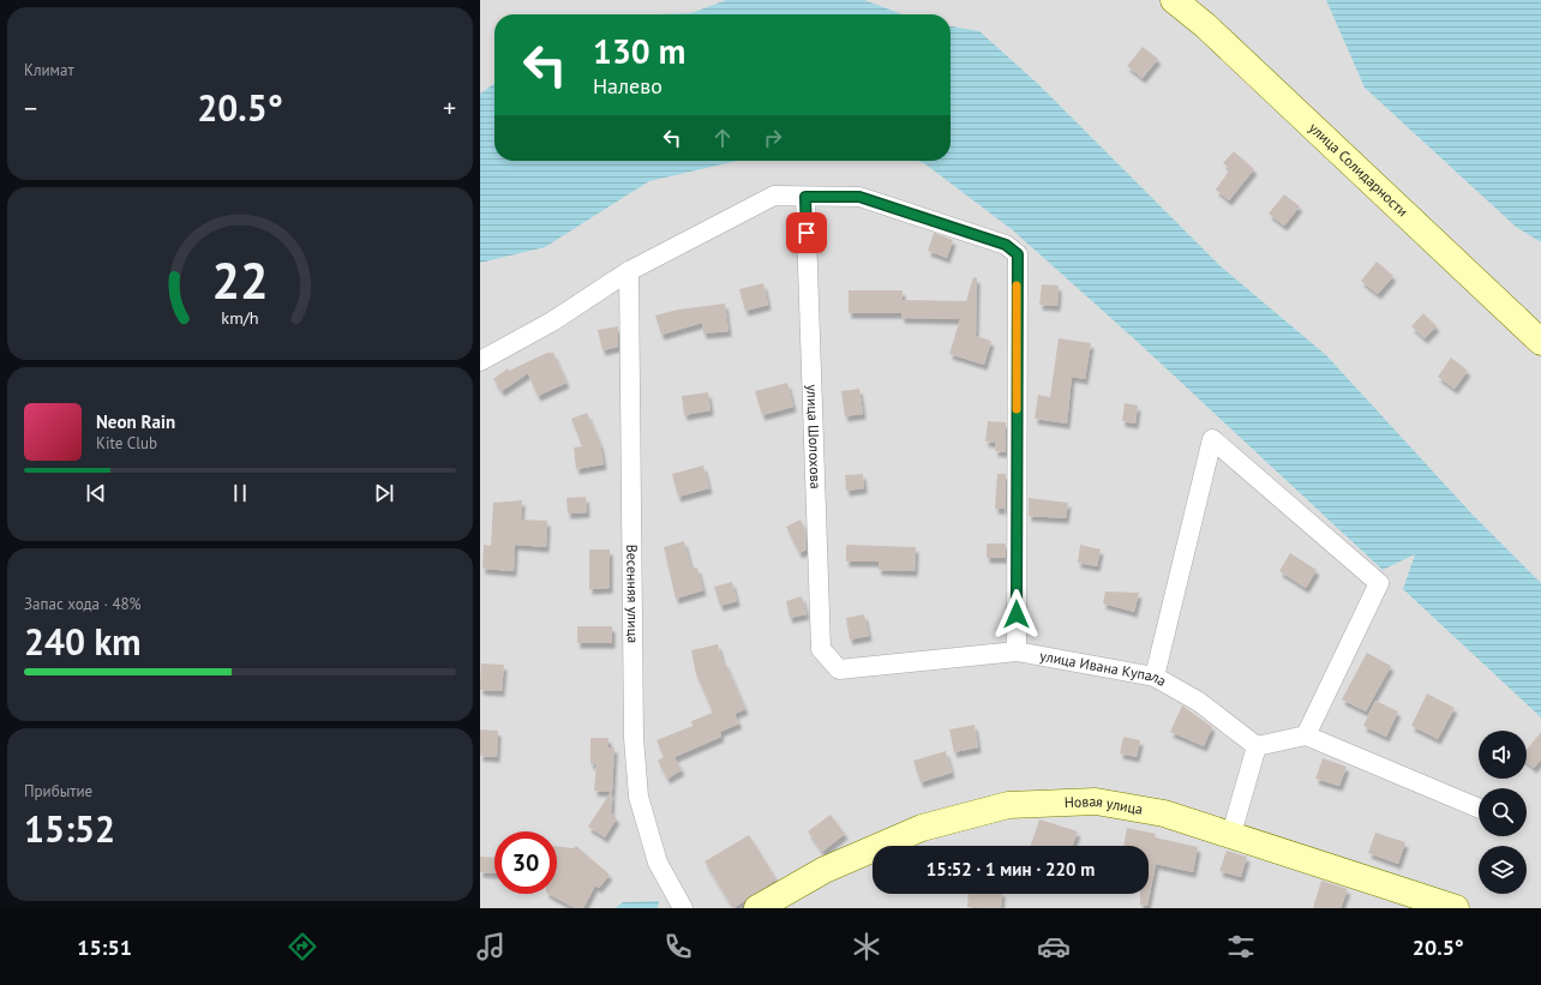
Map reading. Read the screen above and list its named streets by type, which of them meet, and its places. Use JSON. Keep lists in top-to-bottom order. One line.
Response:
{"streets":{"street":["улица Солидарности","улица Шолохова","Весенняя улица","улица Ивана Купала","Новая улица"]},"crossings":[["улица Шолохова","улица Ивана Купала"]],"page":{"tile":["Климат",["Запас хода · 48%","240 km"],["Прибытие","15:52"]],"turn":["130 m","Налево"],"heat":["−","20.5°","+"],"song":["Neon Rain","Kite Club"],"limit":"30","trip":"15:52 · 1 мин · 220 m","tabs":["15:51","20.5°"],"gauge":["22","km/h"]}}
